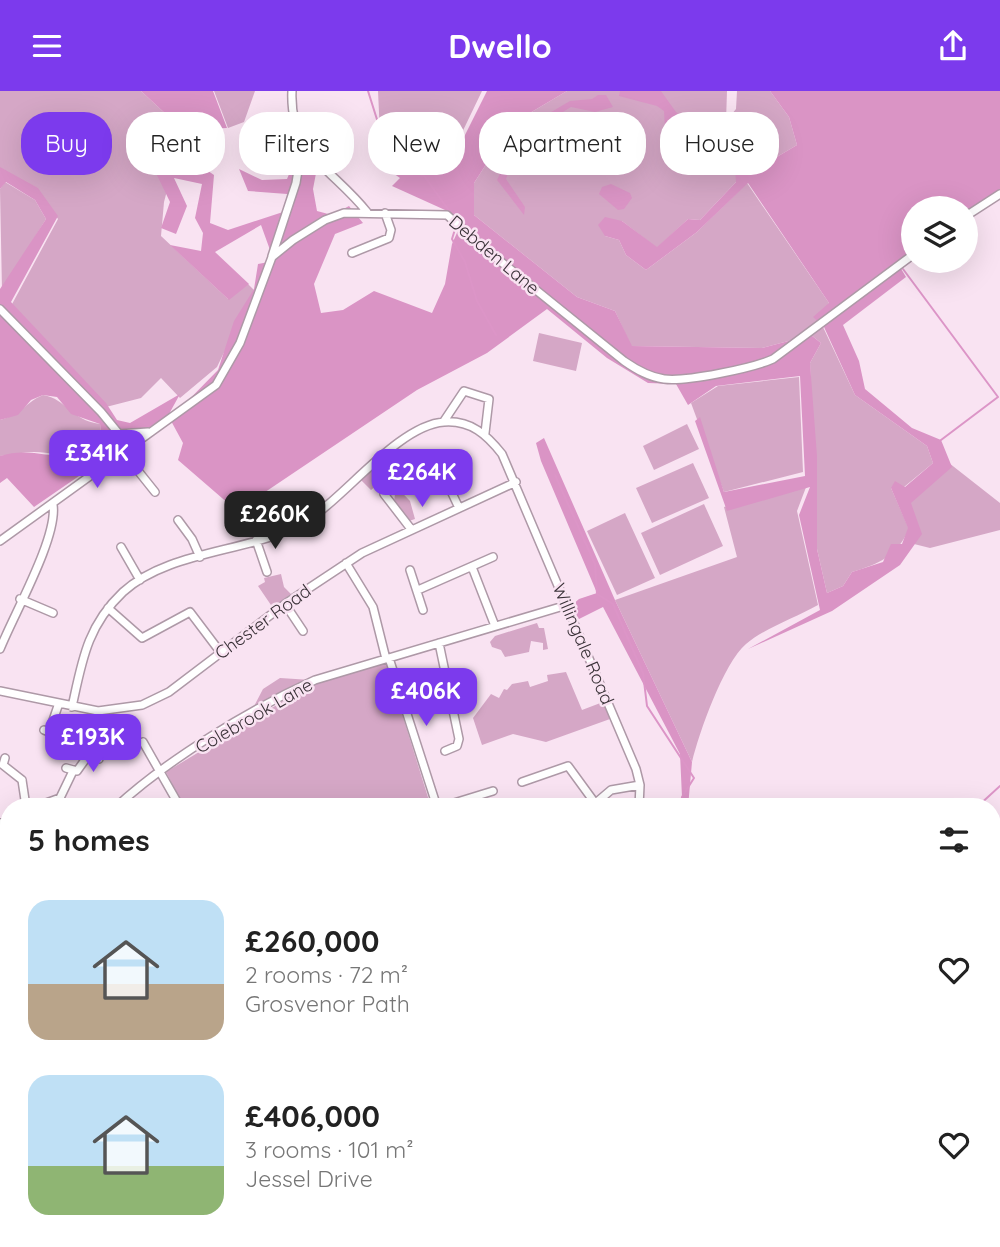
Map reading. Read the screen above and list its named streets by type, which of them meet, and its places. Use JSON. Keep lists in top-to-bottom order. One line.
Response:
{"streets":{"street":["Debden Lane","Chester Road","Willingale Road","Colebrook Lane"]},"crossings":[["Chester Road","Willingale Road"],["Willingale Road","Colebrook Lane"]],"page":{"header":"Dwello","chip":["Buy","Rent","Filters","New","Apartment","House"],"price":["£341K","£264K","£260K","£406K","£193K"],"heading":"5 homes","list":[{"name":"£260,000","note":"2 rooms · 72 m² · Grosvenor Path"},{"name":"£406,000","note":"3 rooms · 101 m² · Jessel Drive"}]}}
